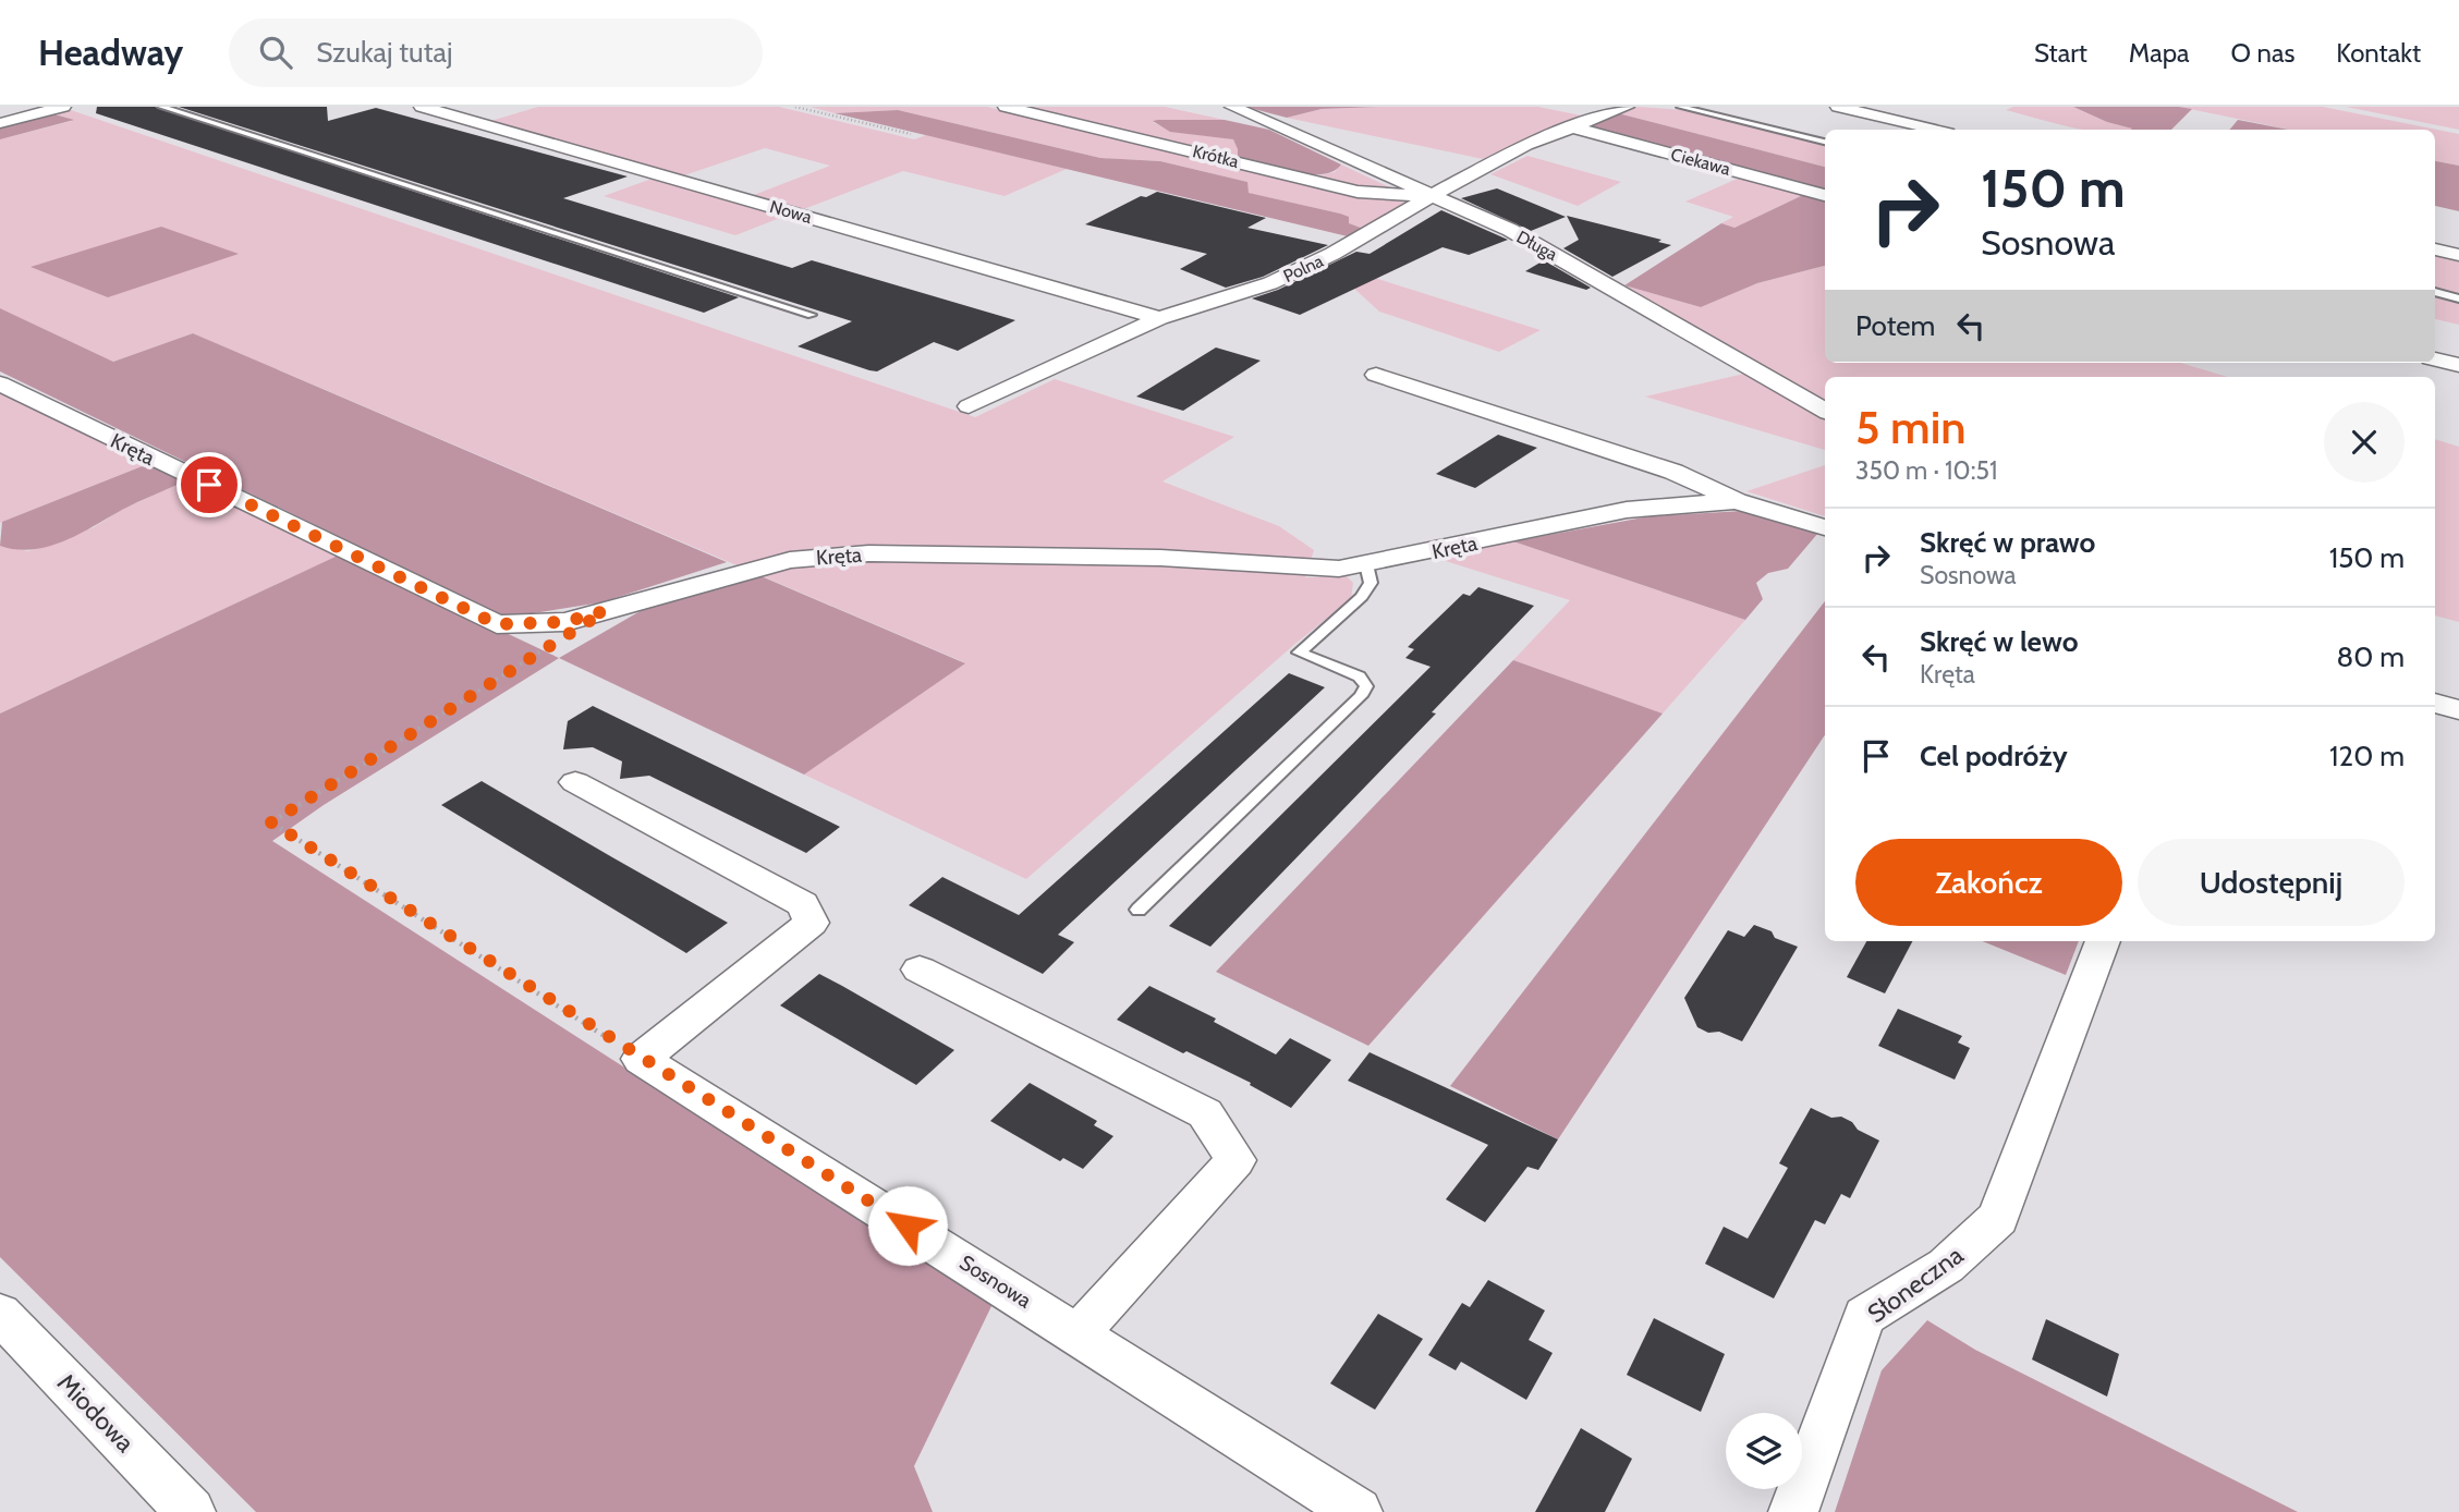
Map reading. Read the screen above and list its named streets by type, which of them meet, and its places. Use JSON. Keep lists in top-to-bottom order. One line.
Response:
{"streets":{"street":["Krótka","Ciekawa","Nowa","Długa","Polna","Kręta","Sosnowa","Słoneczna","Miodowa"]},"crossings":[["Krótka","Długa"],["Krótka","Polna"],["Ciekawa","Polna"],["Nowa","Polna"],["Długa","Polna"]],"page":{"header":"Headway","search":"Szukaj tutaj","nav":["Start","Mapa","O nas","Kontakt"],"turn":["150 m","Sosnowa"],"then":"Potem","heading":["5 min","350 m · 10:51"],"list":[{"name":"Skręć w prawo","note":"Sosnowa","value":"150 m"},{"name":"Skręć w lewo","note":"Kręta","value":"80 m"},{"name":"Cel podróży","value":"120 m"}],"buttons":["Zakończ","Udostępnij"]}}
